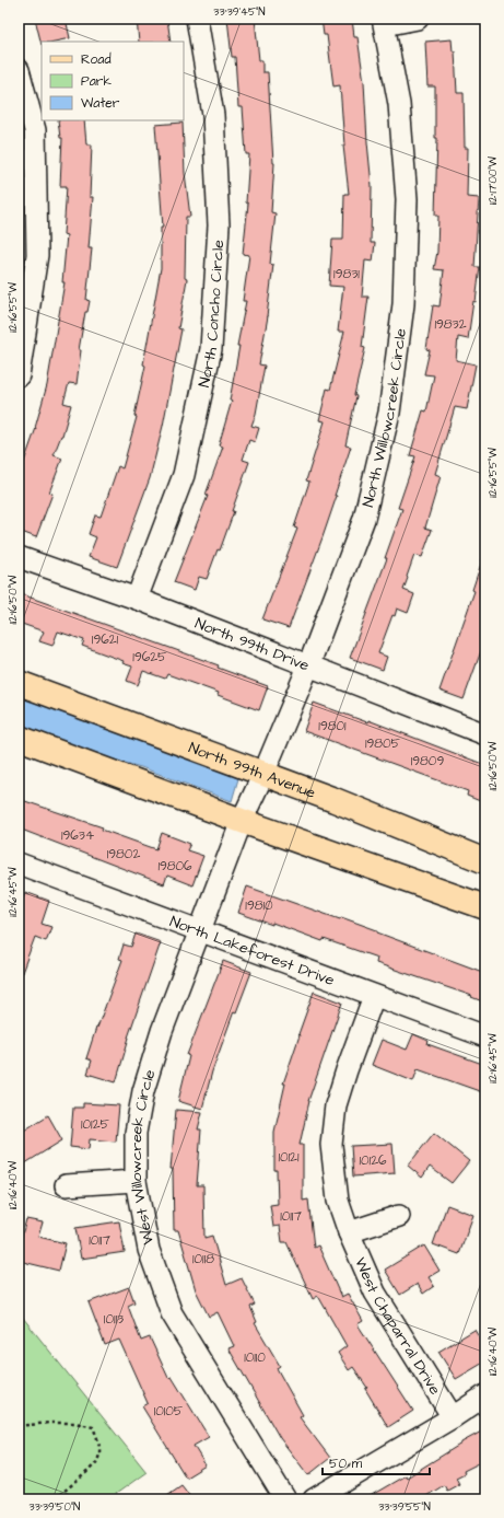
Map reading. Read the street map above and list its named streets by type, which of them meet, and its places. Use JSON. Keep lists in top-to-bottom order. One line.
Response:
{"streets":{"main road":["North 99th Avenue"],"street":["North Concho Circle","North Willowcreek Circle","North 99th Drive","North Lakeforest Drive","West Willowcreek Circle","West Chaparral Drive"]},"crossings":[["North Concho Circle","North 99th Drive"],["North Willowcreek Circle","North 99th Drive"],["North Willowcreek Circle","North 99th Avenue"],["North Willowcreek Circle","West Willowcreek Circle"],["North Lakeforest Drive","West Willowcreek Circle"],["North Lakeforest Drive","West Chaparral Drive"]],"house_numbers":["19831","19832","19621","19625","19801","19805","19809","19634","19802","19806","19810","10125","10121","10126","10117","10117","10118","10113","10110","10105"],"legend":["Road","Park","Water"],"scale_bar":"50 m","coordinates":["33°39'45\"N","112°17'00\"W","112°16'55\"W","112°16'50\"W","112°16'45\"W","112°16'40\"W","33°39'50\"N","33°39'55\"N"]}
